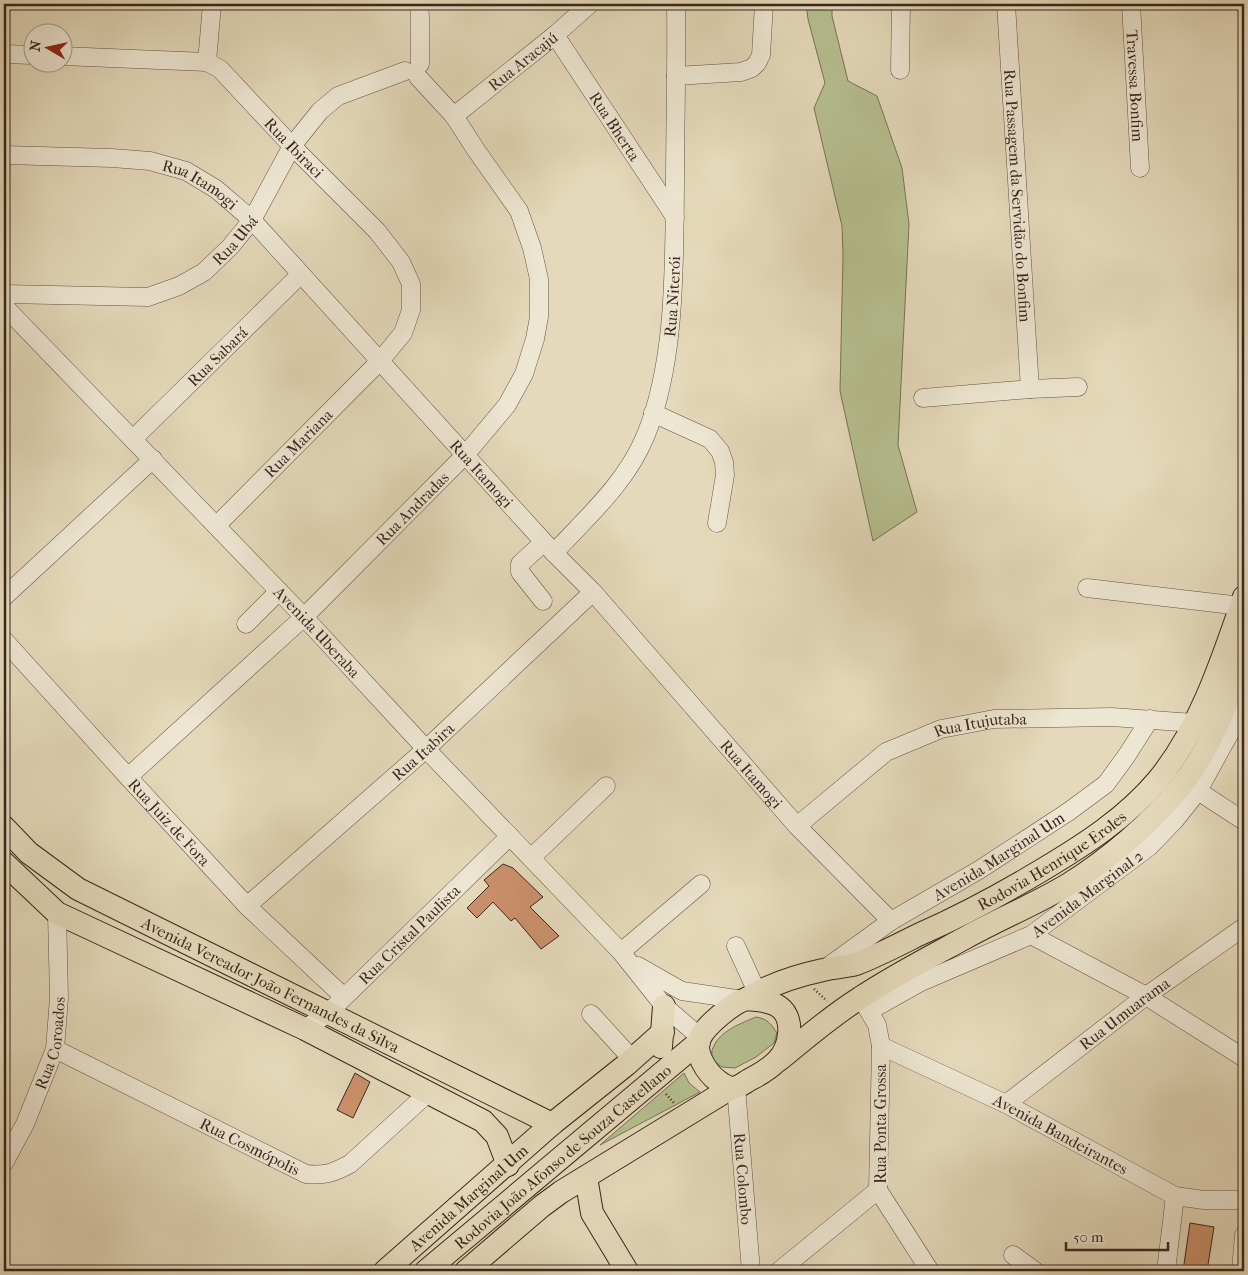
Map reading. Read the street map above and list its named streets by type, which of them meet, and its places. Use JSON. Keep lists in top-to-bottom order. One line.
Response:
{"streets":{"main road":["Avenida Marginal Um","Rodovia Henrique Eroles","Avenida Vereador João Fernandes da Silva","Rodovia João Afonso de Souza Castellano"],"street":["Rua Aracajú","Travessa Bonfim","Rua Bherta","Rua Ibiraci","Rua Itamogi","Rua Passagem da Servidão do Bonfim","Rua Ubá","Rua Niterói","Rua Sabará","Rua Mariana","Rua Andradas","Avenida Uberaba","Rua Itujutaba","Rua Itabira","Rua Juiz de Fora","Avenida Marginal 2","Rua Cristal Paulista","Rua Umuarama","Rua Coroados","Rua Ponta Grossa","Avenida Bandeirantes","Rua Cosmópolis","Rua Colombo"]},"crossings":[["Rua Aracajú","Rua Bherta"],["Rua Aracajú","Rua Andradas"],["Rua Bherta","Rua Niterói"],["Rua Ibiraci","Rua Itamogi"],["Rua Ibiraci","Rua Ubá"],["Rua Ibiraci","Rua Mariana"],["Rua Itamogi","Rua Ubá"],["Rua Itamogi","Rua Niterói"],["Rua Itamogi","Rua Sabará"],["Rua Itamogi","Rua Mariana"],["Rua Itamogi","Rua Andradas"],["Rua Itamogi","Rua Itujutaba"],["Rua Itamogi","Rua Itabira"],["Rua Itamogi","Avenida Marginal Um"],["Rua Ubá","Rua Andradas"],["Rua Sabará","Avenida Uberaba"],["Rua Mariana","Avenida Uberaba"],["Rua Andradas","Avenida Uberaba"],["Rua Andradas","Rua Juiz de Fora"],["Avenida Uberaba","Rua Itabira"],["Avenida Uberaba","Rodovia Henrique Eroles"],["Avenida Uberaba","Rua Cristal Paulista"],["Avenida Uberaba","Rodovia João Afonso de Souza Castellano"],["Avenida Uberaba","Rua Colombo"],["Rua Itujutaba","Avenida Marginal Um"],["Rua Itujutaba","Rodovia Henrique Eroles"],["Rua Itabira","Rua Juiz de Fora"],["Rua Juiz de Fora","Rua Cristal Paulista"],["Avenida Marginal Um","Rodovia Henrique Eroles"],["Avenida Marginal Um","Avenida Vereador João Fernandes da Silva"],["Rodovia Henrique Eroles","Avenida Marginal 2"],["Rodovia Henrique Eroles","Rua Ponta Grossa"],["Rodovia Henrique Eroles","Rodovia João Afonso de Souza Castellano"],["Rodovia Henrique Eroles","Rua Colombo"],["Avenida Marginal 2","Rua Ponta Grossa"],["Rua Cristal Paulista","Avenida Vereador João Fernandes da Silva"],["Avenida Vereador João Fernandes da Silva","Rua Coroados"],["Avenida Vereador João Fernandes da Silva","Rua Cosmópolis"],["Rua Umuarama","Avenida Bandeirantes"],["Rua Coroados","Rua Cosmópolis"],["Rua Ponta Grossa","Avenida Bandeirantes"],["Rodovia João Afonso de Souza Castellano","Rua Colombo"]],"scale_bar":"50 m","north":"left"}
